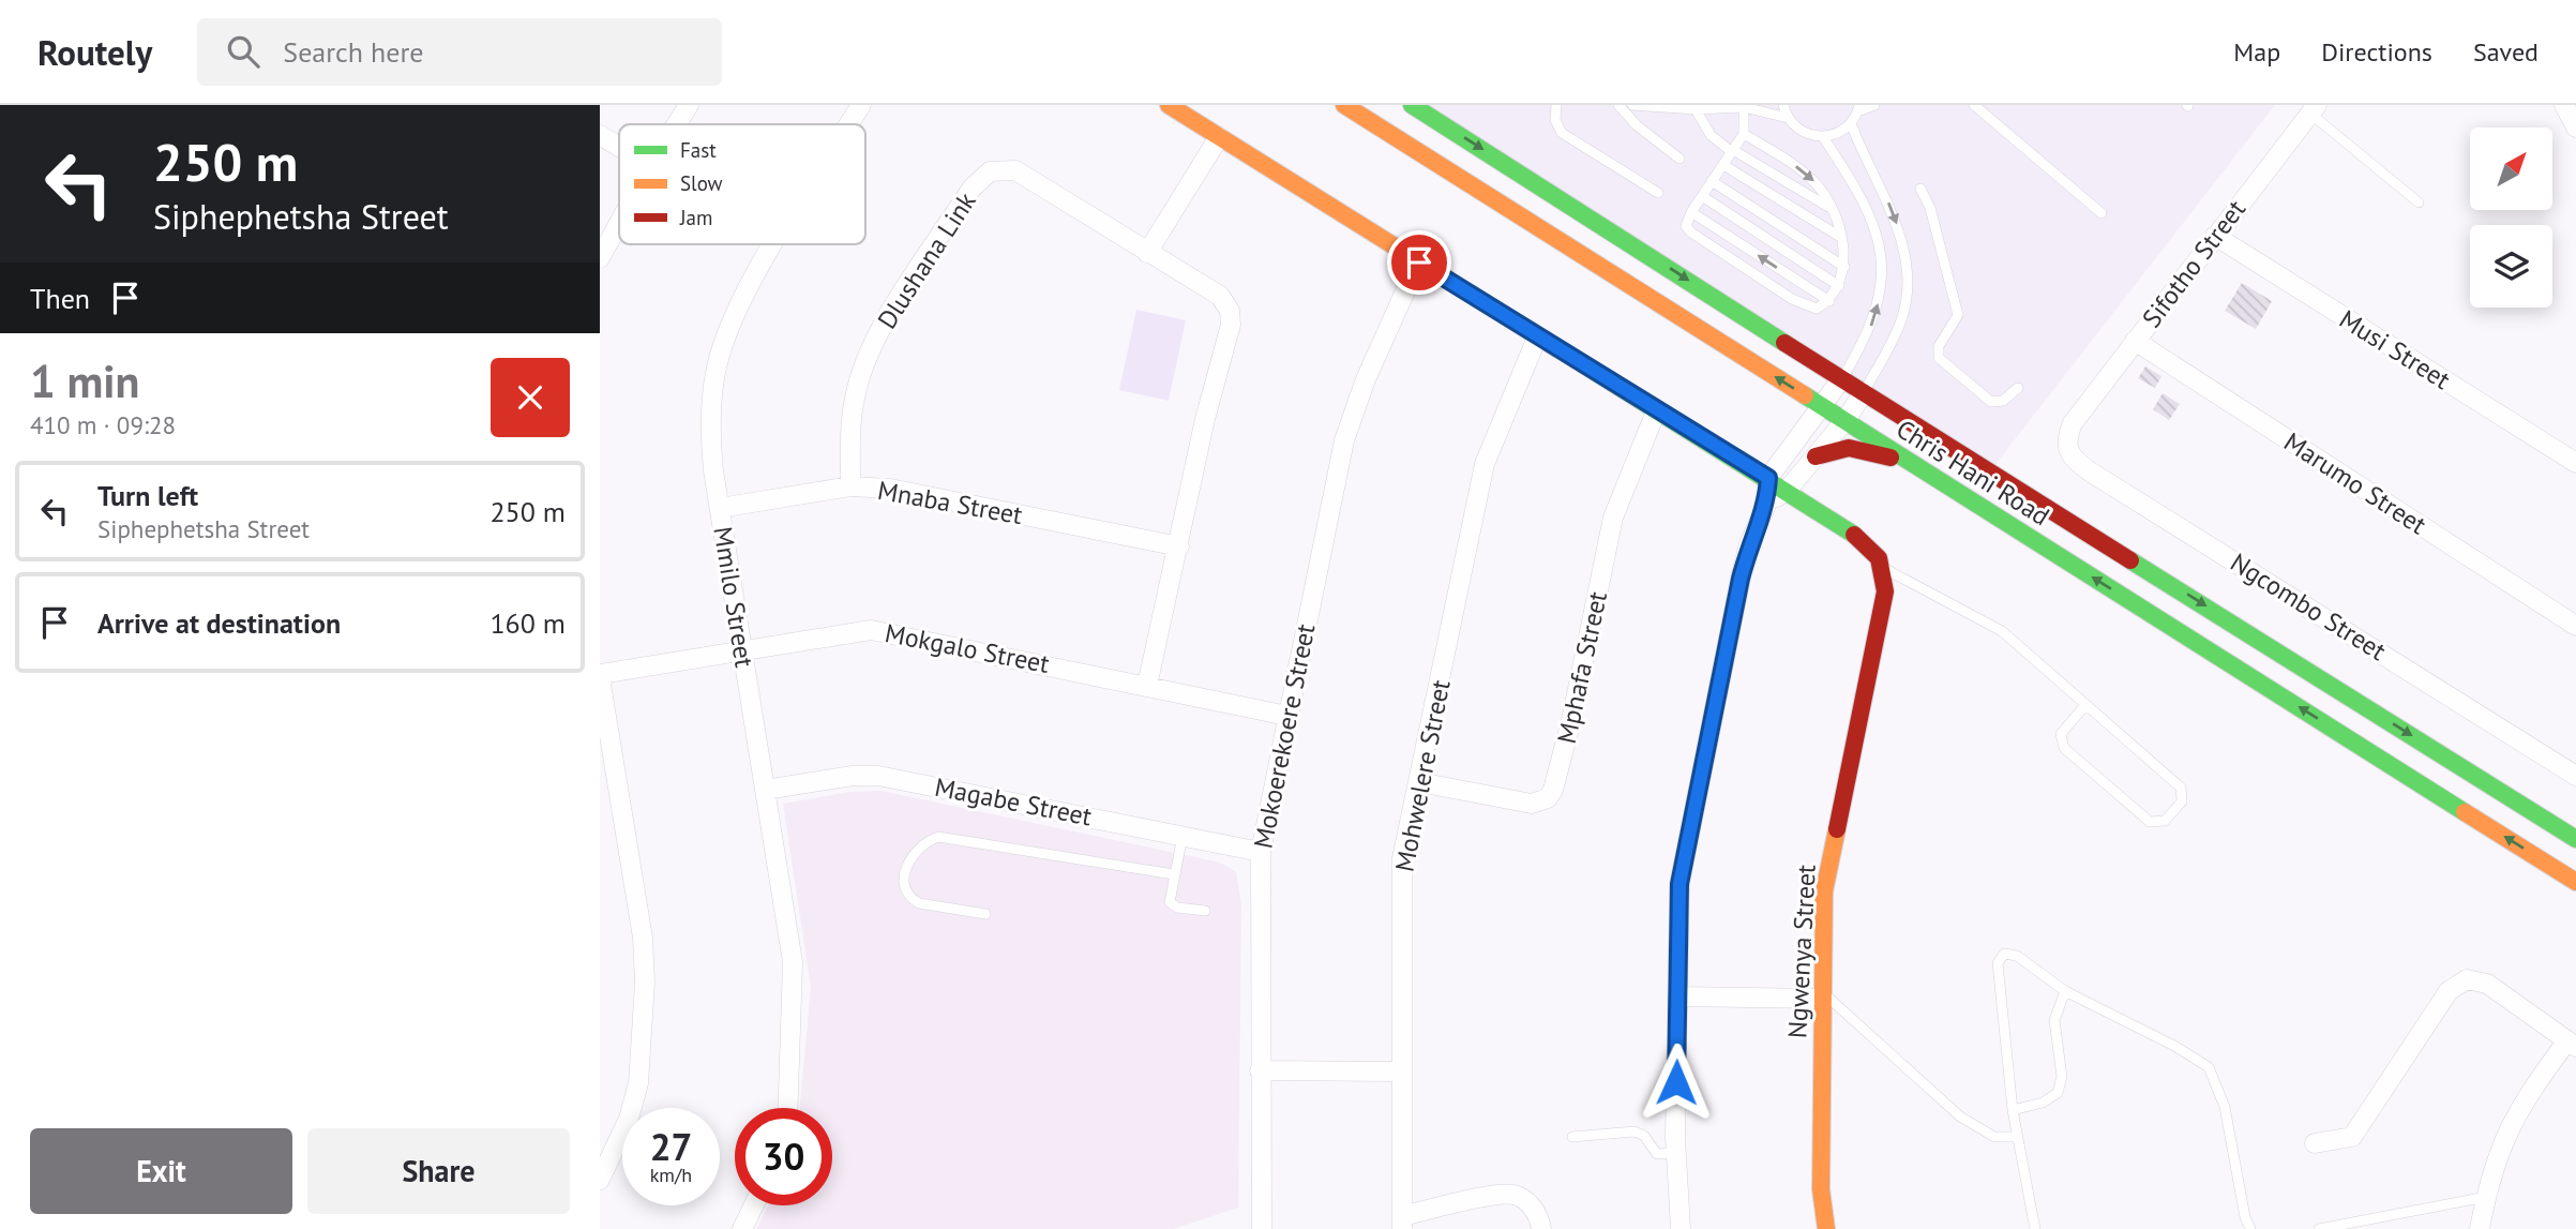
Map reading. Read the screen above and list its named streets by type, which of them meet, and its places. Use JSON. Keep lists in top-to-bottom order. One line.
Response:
{"streets":{"main road":["Chris Hani Road","Ngwenya Street"],"street":["Dlushana Link","Sifotho Street","Musi Street","Marumo Street","Mnaba Street","Mmilo Street","Ngcombo Street","Mokgalo Street","Mphafa Street","Mokoerekoere Street","Mohwelere Street","Magabe Street"]},"crossings":[["Dlushana Link","Mnaba Street"],["Dlushana Link","Mokgalo Street"],["Sifotho Street","Musi Street"],["Sifotho Street","Marumo Street"],["Sifotho Street","Ngcombo Street"],["Mnaba Street","Mmilo Street"],["Mmilo Street","Mokgalo Street"],["Mmilo Street","Magabe Street"],["Mokgalo Street","Mokoerekoere Street"],["Mphafa Street","Mohwelere Street"],["Mokoerekoere Street","Magabe Street"]],"legend":["Fast","Slow","Jam"],"north":"top right","page":{"header":"Routely","search":"Search here","nav":["Map","Directions","Saved"],"turn":["250 m","Siphephetsha Street"],"then":"Then","heading":["1 min","410 m · 09:28"],"list":[{"name":"Turn left","note":"Siphephetsha Street","value":"250 m"},{"name":"Arrive at destination","value":"160 m"}],"speed":"27 km/h","limit":"30","buttons":["Exit","Share"]}}
